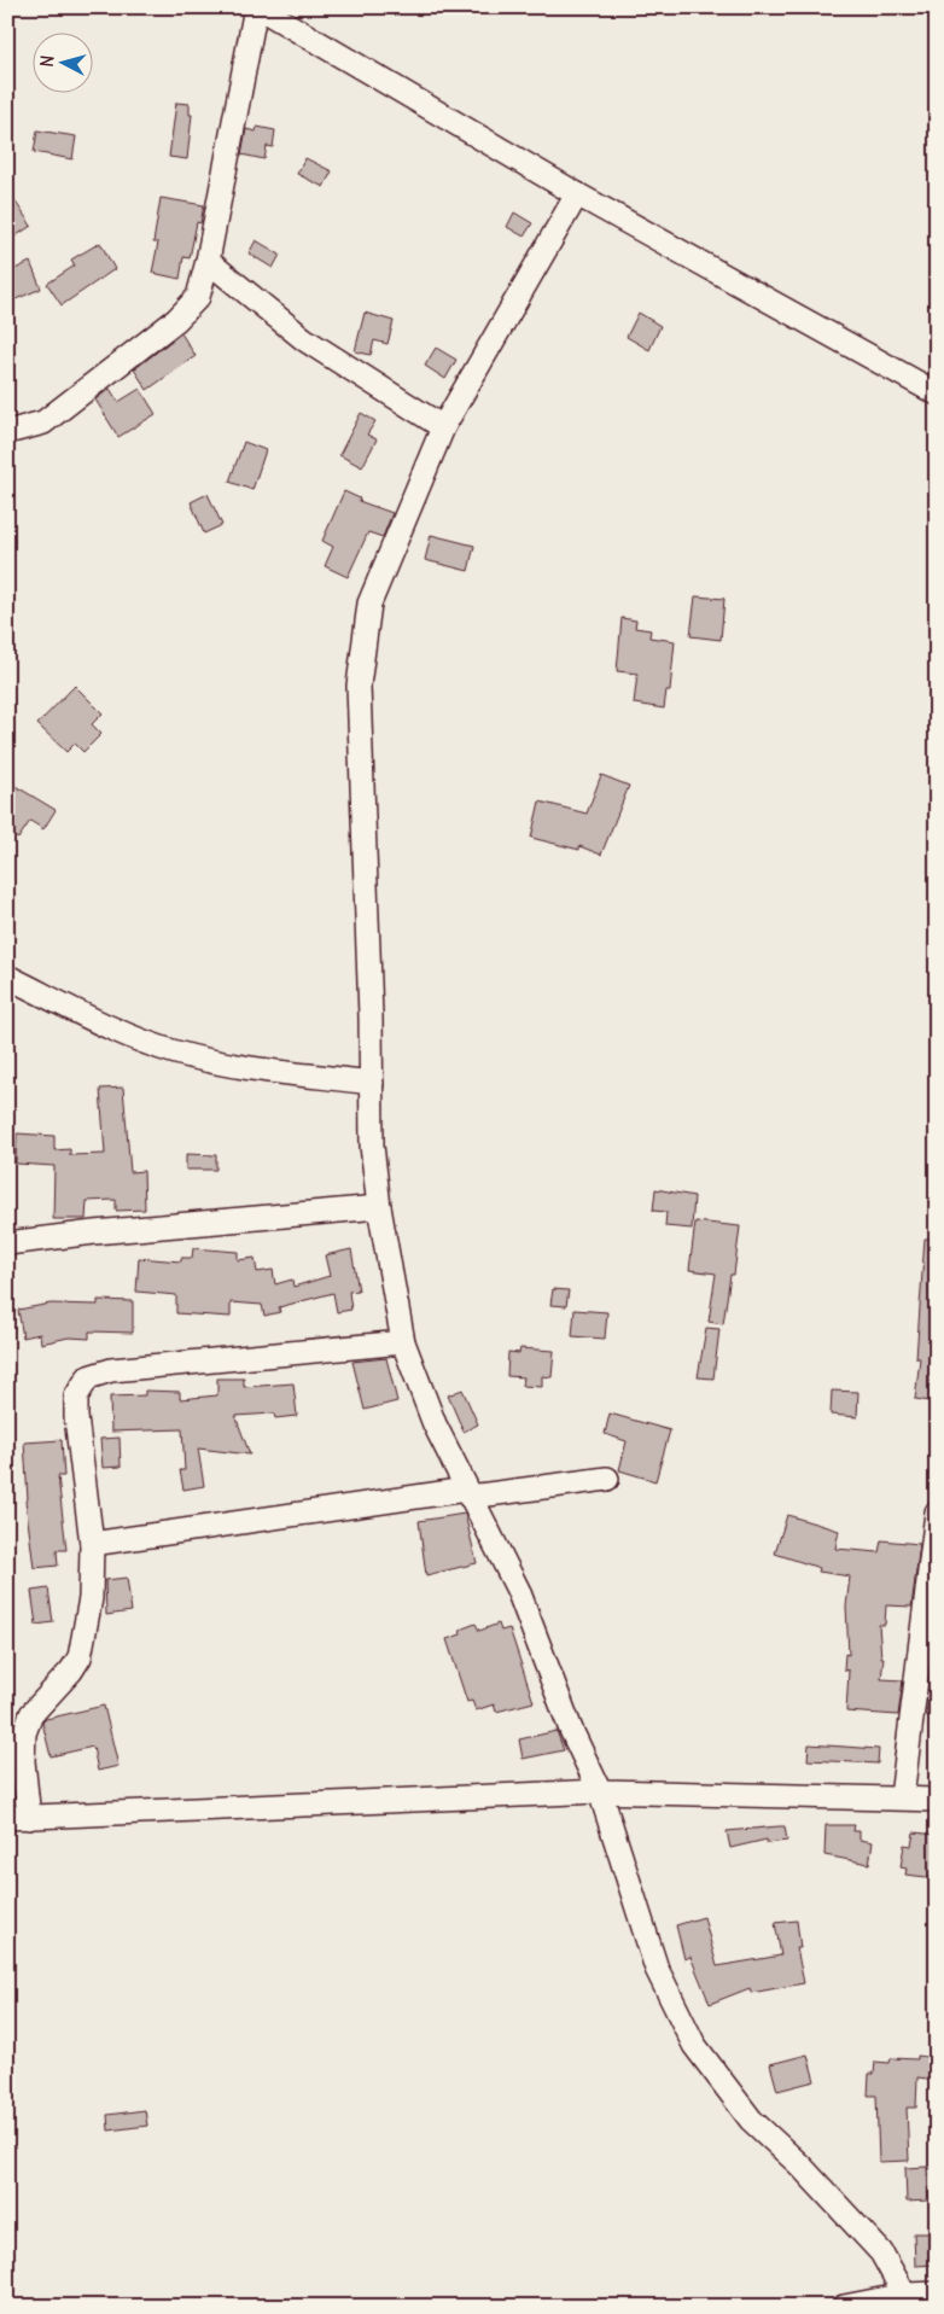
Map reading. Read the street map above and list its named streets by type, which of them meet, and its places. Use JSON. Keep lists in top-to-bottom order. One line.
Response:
{"north":"left"}
